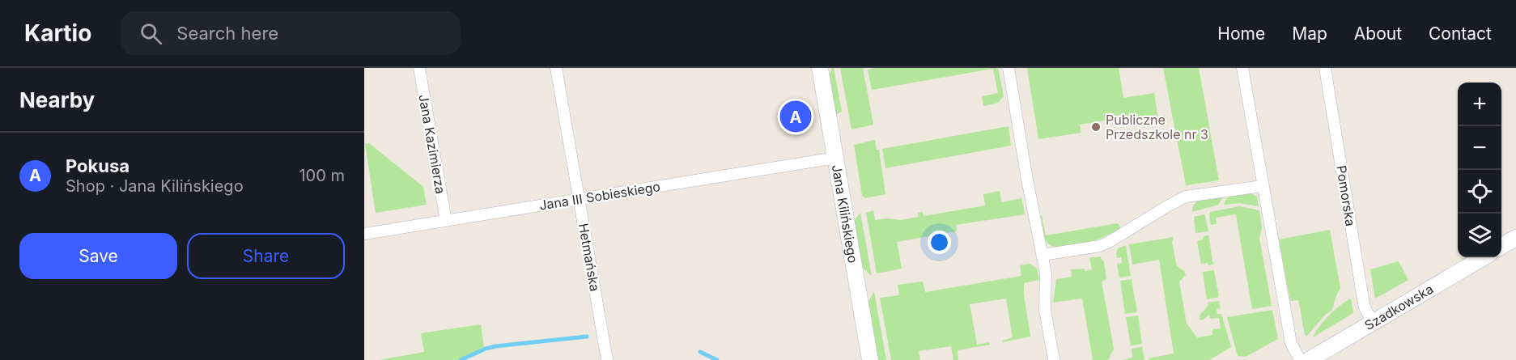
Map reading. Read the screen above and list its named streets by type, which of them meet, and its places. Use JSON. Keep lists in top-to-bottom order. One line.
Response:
{"streets":{"street":["Jana Kazimierza","Jana III Sobieskiego","Pomorska","Jana Kilińskiego","Hetmańska","Szadkowska"]},"crossings":[["Jana Kazimierza","Jana III Sobieskiego"],["Jana III Sobieskiego","Jana Kilińskiego"],["Jana III Sobieskiego","Hetmańska"],["Pomorska","Szadkowska"]],"places":["Publiczne Przedszkole nr 3"],"page":{"header":"Kartio","search":"Search here","nav":["Home","Map","About","Contact"],"heading":"Nearby","map_buttons":["+","−"],"pins":"A","list":[{"mark":"A","name":"Pokusa","note":"Shop · Jana Kilińskiego","value":"100 m"}],"buttons":["Save","Share"]}}
